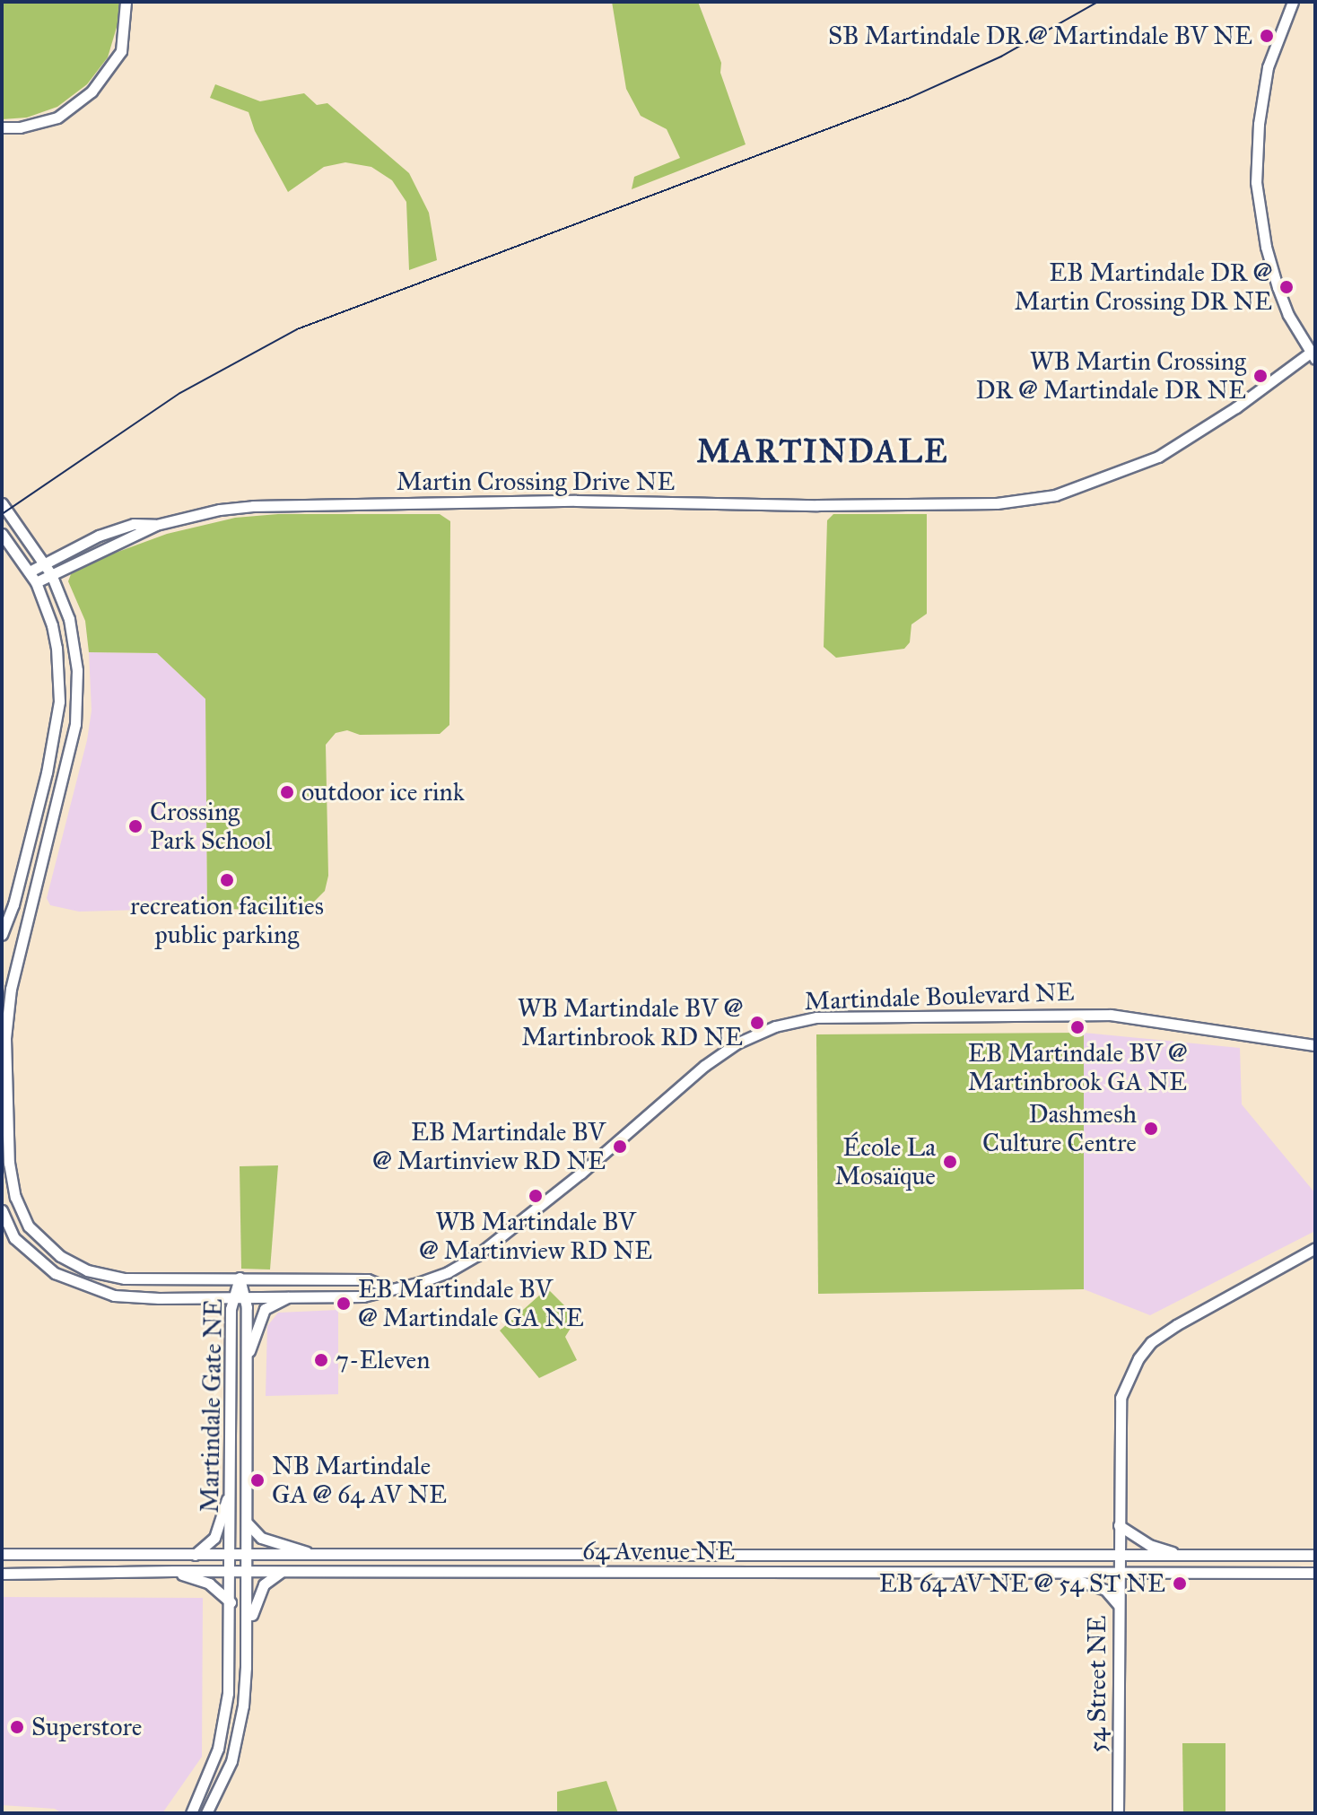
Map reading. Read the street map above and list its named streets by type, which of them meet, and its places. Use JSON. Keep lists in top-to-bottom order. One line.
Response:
{"streets":{"street":["Martin Crossing Drive NE","Martindale Boulevard NE","Martindale Gate NE","64 Avenue NE","54 Street NE"]},"crossings":[["Martindale Boulevard NE","Martindale Gate NE"],["Martindale Gate NE","64 Avenue NE"],["64 Avenue NE","54 Street NE"]],"districts":["MARTINDALE"],"places":["SB Martindale DR @ Martindale BV NE","EB Martindale DR @ Martin Crossing DR NE","WB Martin Crossing DR @ Martindale DR NE","outdoor ice rink","Crossing Park School","recreation facilities public parking","WB Martindale BV @ Martinbrook RD NE","EB Martindale BV @ Martinbrook GA NE","Dashmesh Culture Centre","EB Martindale BV @ Martinview RD NE","École La Mosaïque","WB Martindale BV @ Martinview RD NE","EB Martindale BV @ Martindale GA NE","7-Eleven","NB Martindale GA @ 64 AV NE","EB 64 AV NE @ 54 ST NE","Superstore"]}
